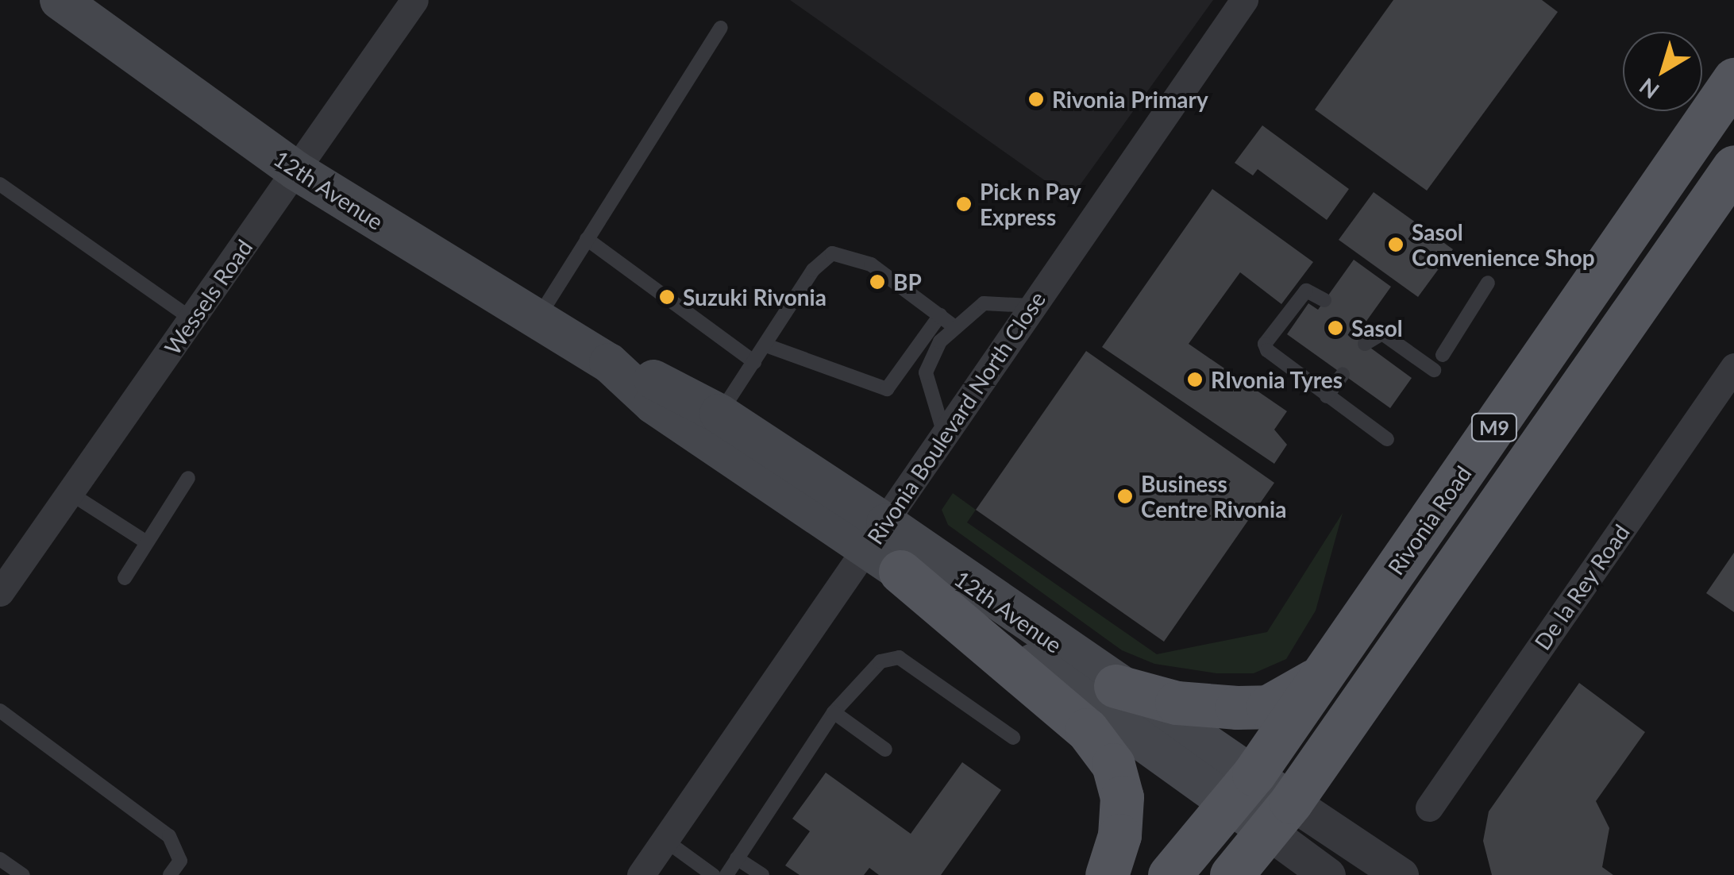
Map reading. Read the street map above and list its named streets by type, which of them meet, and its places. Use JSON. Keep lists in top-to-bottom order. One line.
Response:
{"streets":{"main road":["12th Avenue","M9","Rivonia Road"],"street":["Wessels Road","Rivonia Boulevard North Close","De la Rey Road"]},"crossings":[["12th Avenue","Wessels Road"],["12th Avenue","Rivonia Boulevard North Close"],["12th Avenue","M9"],["12th Avenue","Rivonia Road"]],"places":["Rivonia Primary","Pick n Pay Express","Sasol Convenience Shop","BP","Suzuki Rivonia","Sasol","RIvonia Tyres","Business Centre Rivonia"],"north":"bottom left"}
